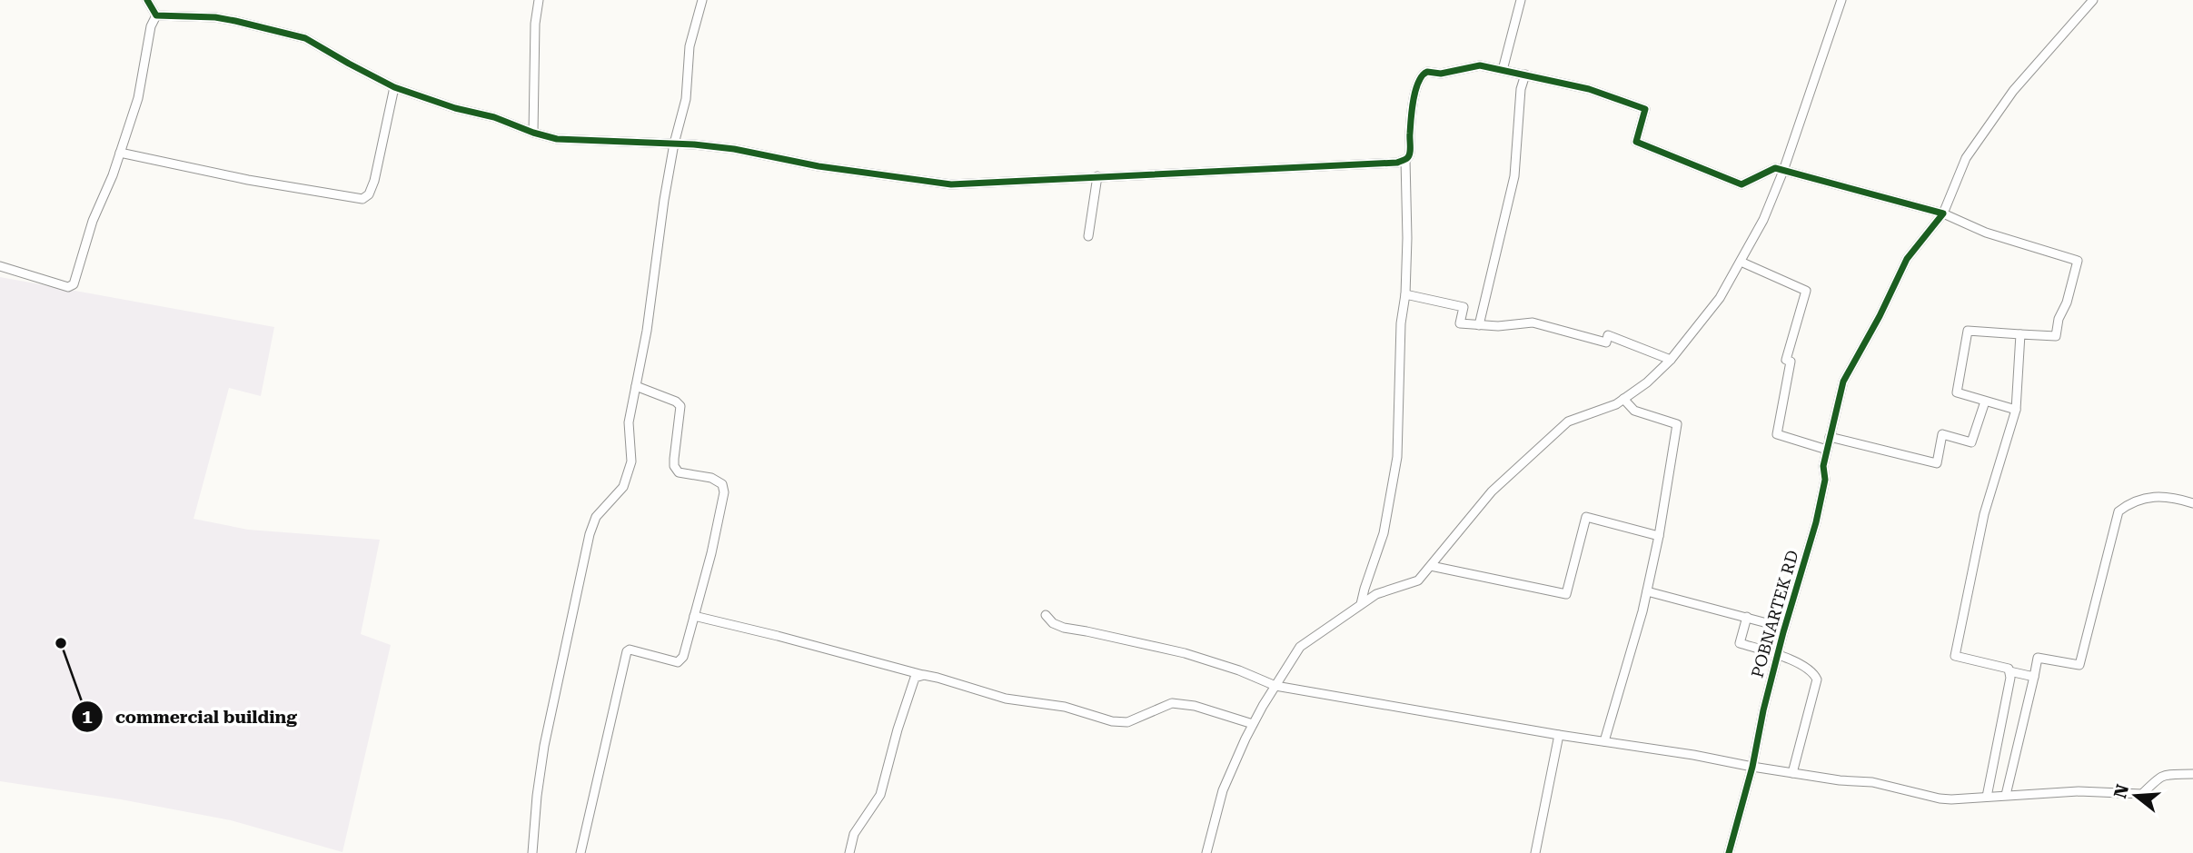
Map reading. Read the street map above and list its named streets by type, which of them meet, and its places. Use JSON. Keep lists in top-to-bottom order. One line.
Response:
{"streets":{"street":["POBNARTEK RD"]},"places":["commercial building"],"north":"left"}
